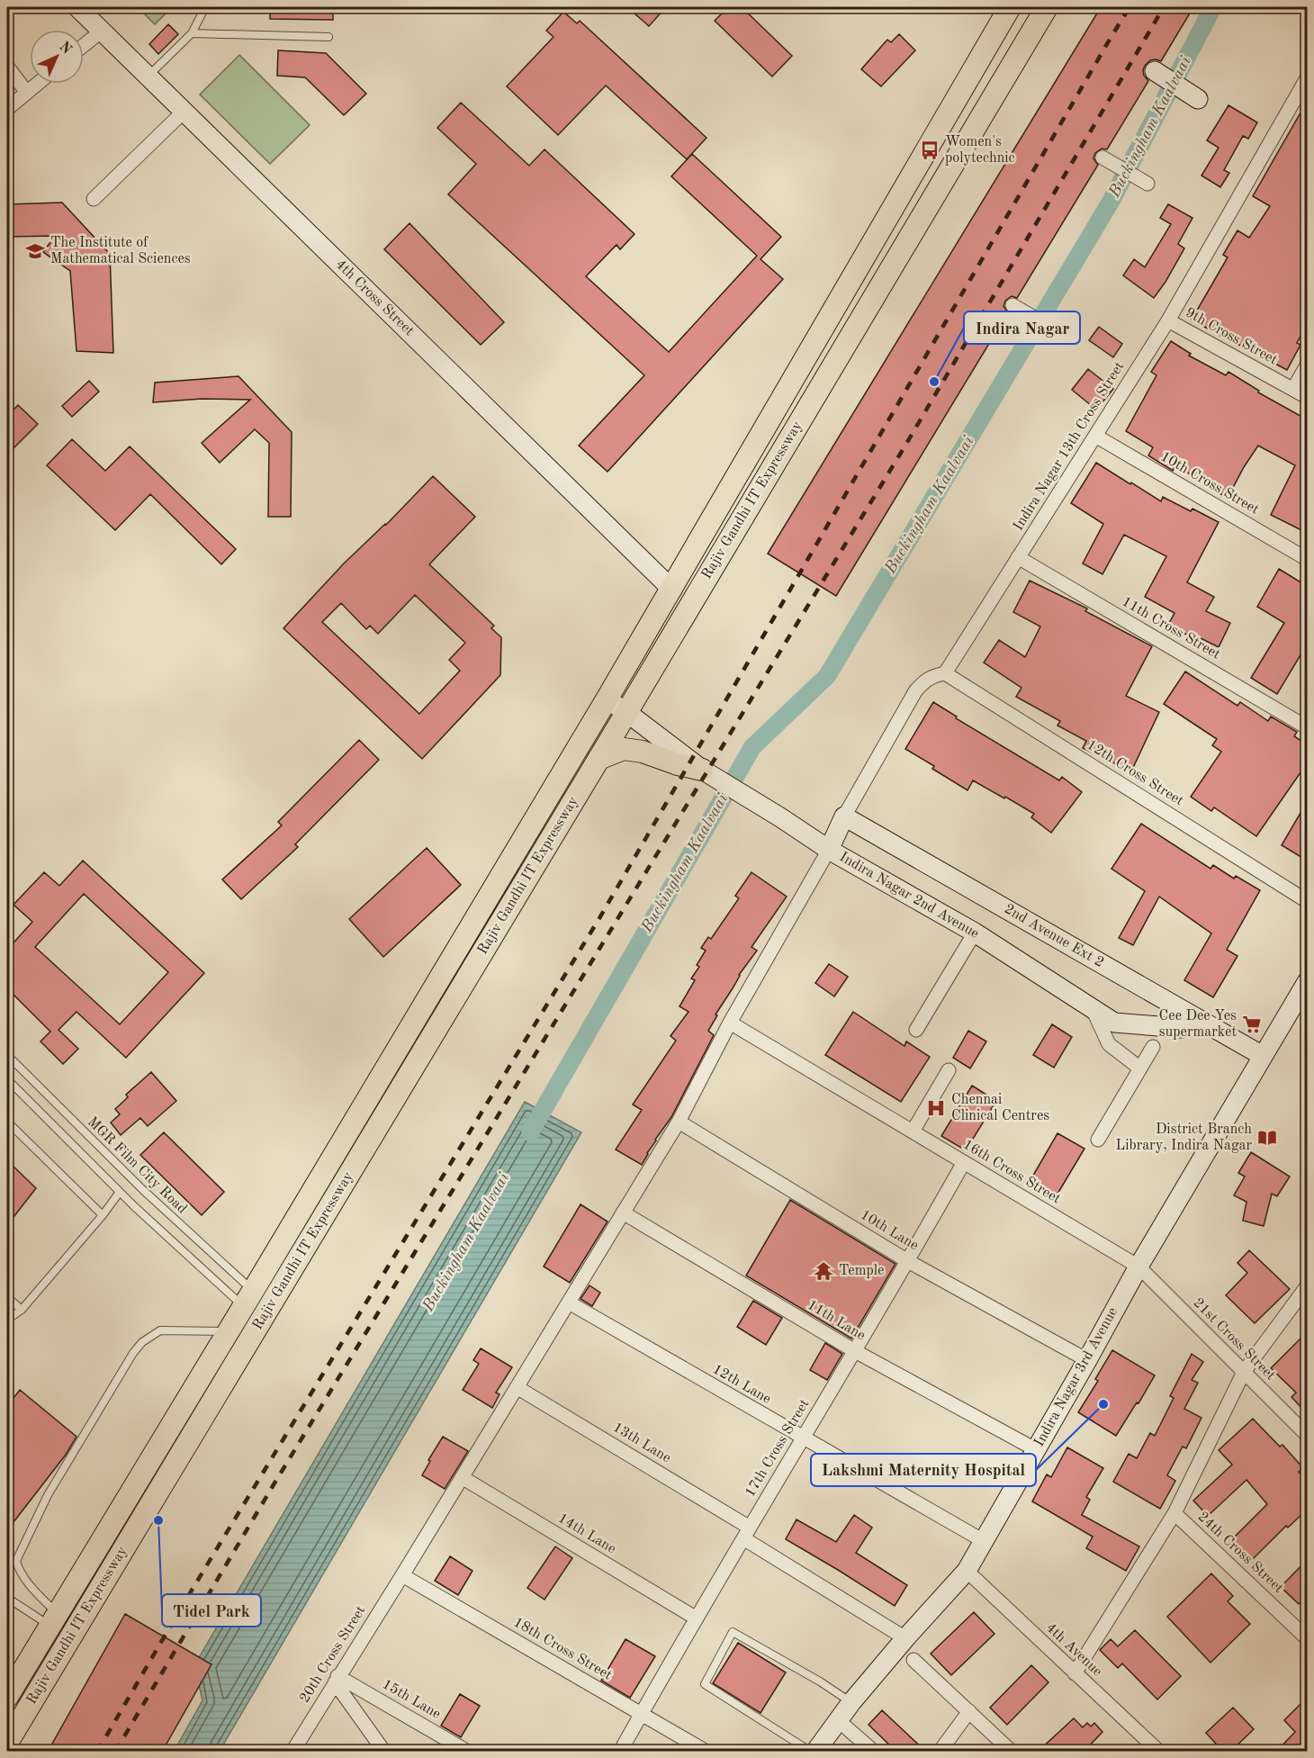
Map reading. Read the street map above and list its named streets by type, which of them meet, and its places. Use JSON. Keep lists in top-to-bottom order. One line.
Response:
{"streets":{"main road":["Rajiv Gandhi IT Expressway"],"street":["4th Cross Street","9th Cross Street","Indira Nagar 13th Cross Street","10th Cross Street","11th Cross Street","12th Cross Street","Indira Nagar 2nd Avenue","2nd Avenue Ext 2","16th Cross Street","10th Lane","11th Lane","21st Cross Street","Indira Nagar 3rd Avenue","12th Lane","13th Lane","17th Cross Street","14th Lane","24th Cross Street","18th Cross Street","4th Avenue","20th Cross Street","15th Lane"],"lane":["MGR Film City Road"]},"crossings":[["4th Cross Street","Rajiv Gandhi IT Expressway"],["9th Cross Street","Indira Nagar 13th Cross Street"],["Indira Nagar 13th Cross Street","10th Cross Street"],["Indira Nagar 13th Cross Street","11th Cross Street"],["Indira Nagar 13th Cross Street","12th Cross Street"],["Rajiv Gandhi IT Expressway","Indira Nagar 2nd Avenue"],["Rajiv Gandhi IT Expressway","MGR Film City Road"],["Indira Nagar 2nd Avenue","2nd Avenue Ext 2"],["Indira Nagar 2nd Avenue","20th Cross Street"],["2nd Avenue Ext 2","Indira Nagar 3rd Avenue"],["16th Cross Street","21st Cross Street"],["16th Cross Street","Indira Nagar 3rd Avenue"],["16th Cross Street","17th Cross Street"],["16th Cross Street","20th Cross Street"],["10th Lane","Indira Nagar 3rd Avenue"],["10th Lane","17th Cross Street"],["10th Lane","20th Cross Street"],["11th Lane","Indira Nagar 3rd Avenue"],["11th Lane","17th Cross Street"],["11th Lane","20th Cross Street"],["21st Cross Street","Indira Nagar 3rd Avenue"],["Indira Nagar 3rd Avenue","12th Lane"],["Indira Nagar 3rd Avenue","13th Lane"],["Indira Nagar 3rd Avenue","4th Avenue"],["12th Lane","17th Cross Street"],["12th Lane","20th Cross Street"],["13th Lane","17th Cross Street"],["13th Lane","20th Cross Street"],["17th Cross Street","14th Lane"],["17th Cross Street","18th Cross Street"],["14th Lane","20th Cross Street"],["18th Cross Street","20th Cross Street"],["20th Cross Street","15th Lane"]],"water":["Buckingham Kaalvaai"],"places":{"bus stop":["Women's polytechnic"],"school or university":["The Institute of Mathematical Sciences"],"other":["Indira Nagar","Lakshmi Maternity Hospital","Tidel Park"],"supermarket":["Cee Dee Yes supermarket"],"hospital":["Chennai Clinical Centres"],"library":["District Branch Library, Indira Nagar"],"temple":["Temple"]},"north":"top right"}
